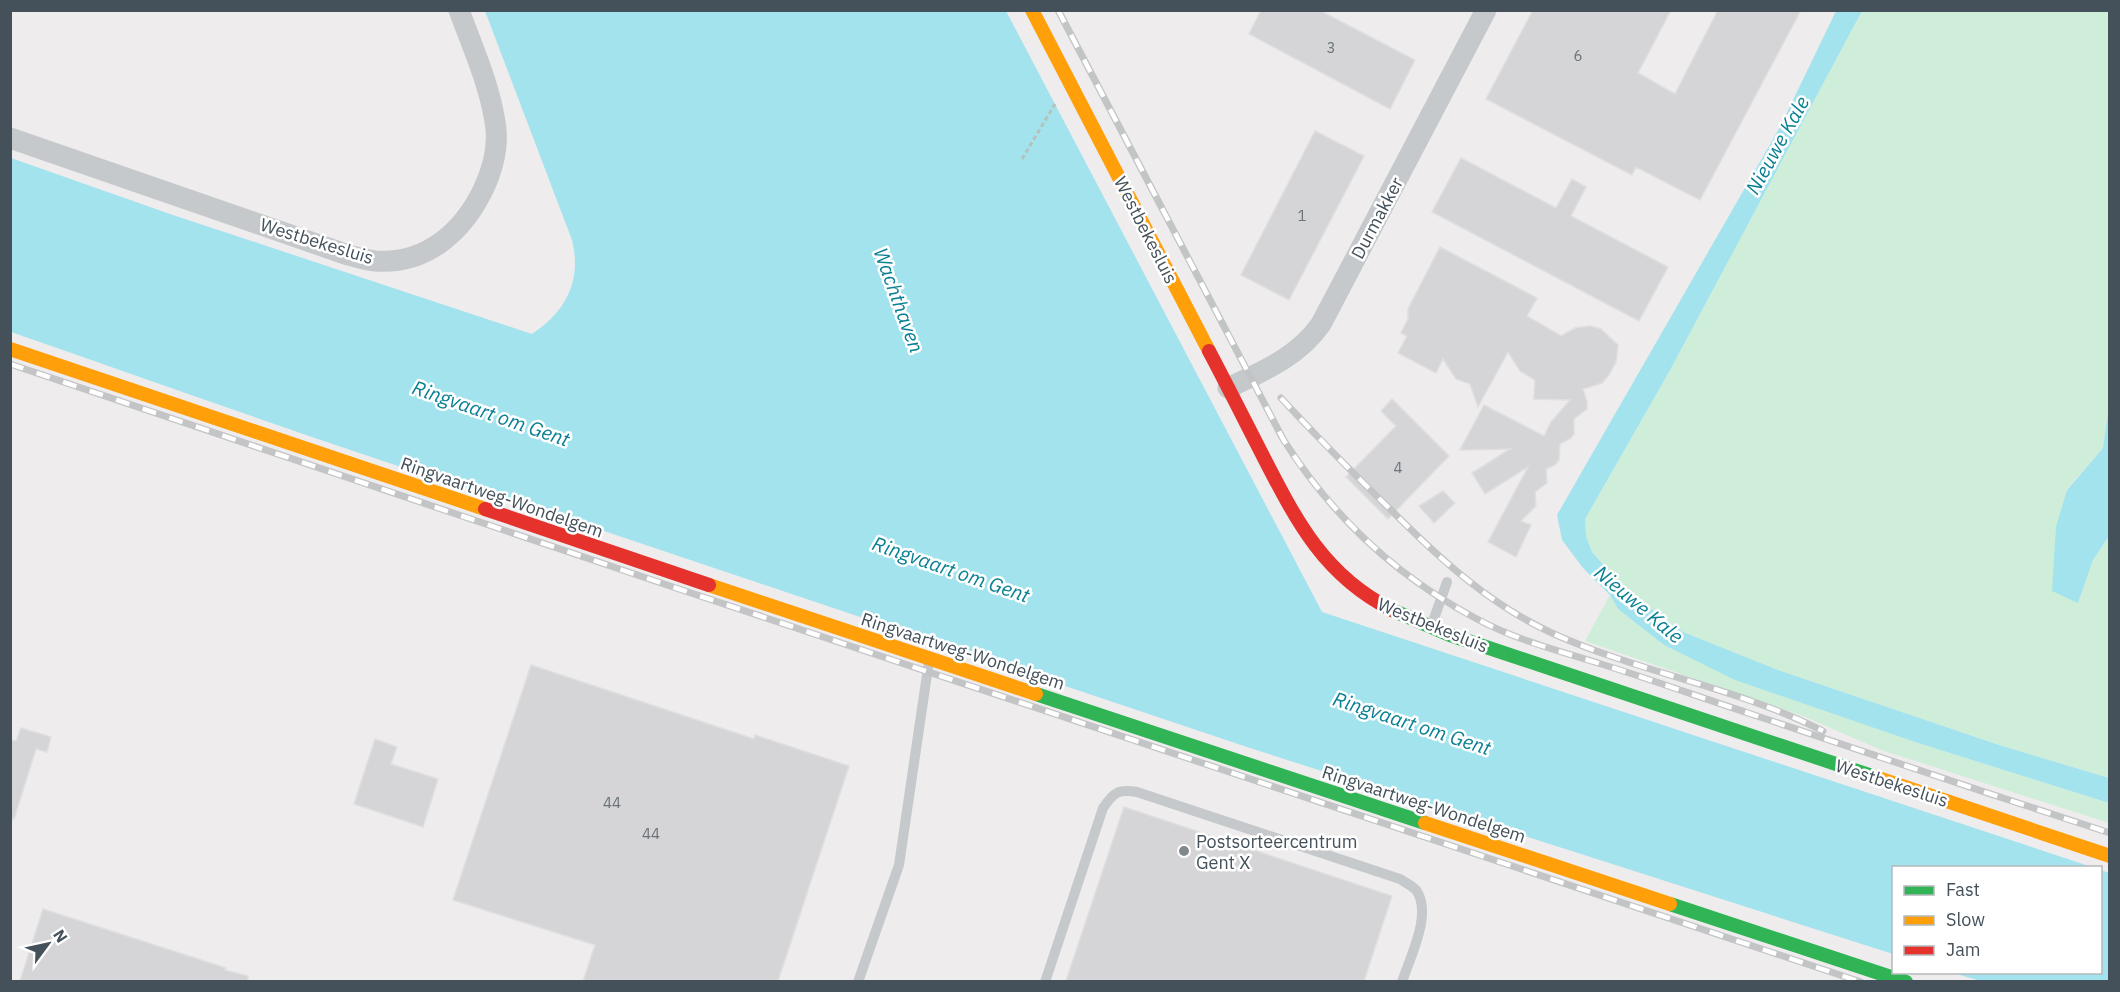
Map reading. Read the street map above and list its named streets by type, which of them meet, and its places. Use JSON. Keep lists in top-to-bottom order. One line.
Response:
{"streets":{"street":["Durmakker","Westbekesluis","Ringvaartweg-Wondelgem"]},"crossings":[["Durmakker","Westbekesluis"]],"water":["Nieuwe Kale","Wachthaven","Ringvaart om Gent"],"places":["Postsorteercentrum Gent X"],"house_numbers":["3","6","1","4","44","44"],"legend":["Fast","Slow","Jam"],"north":"top right"}
